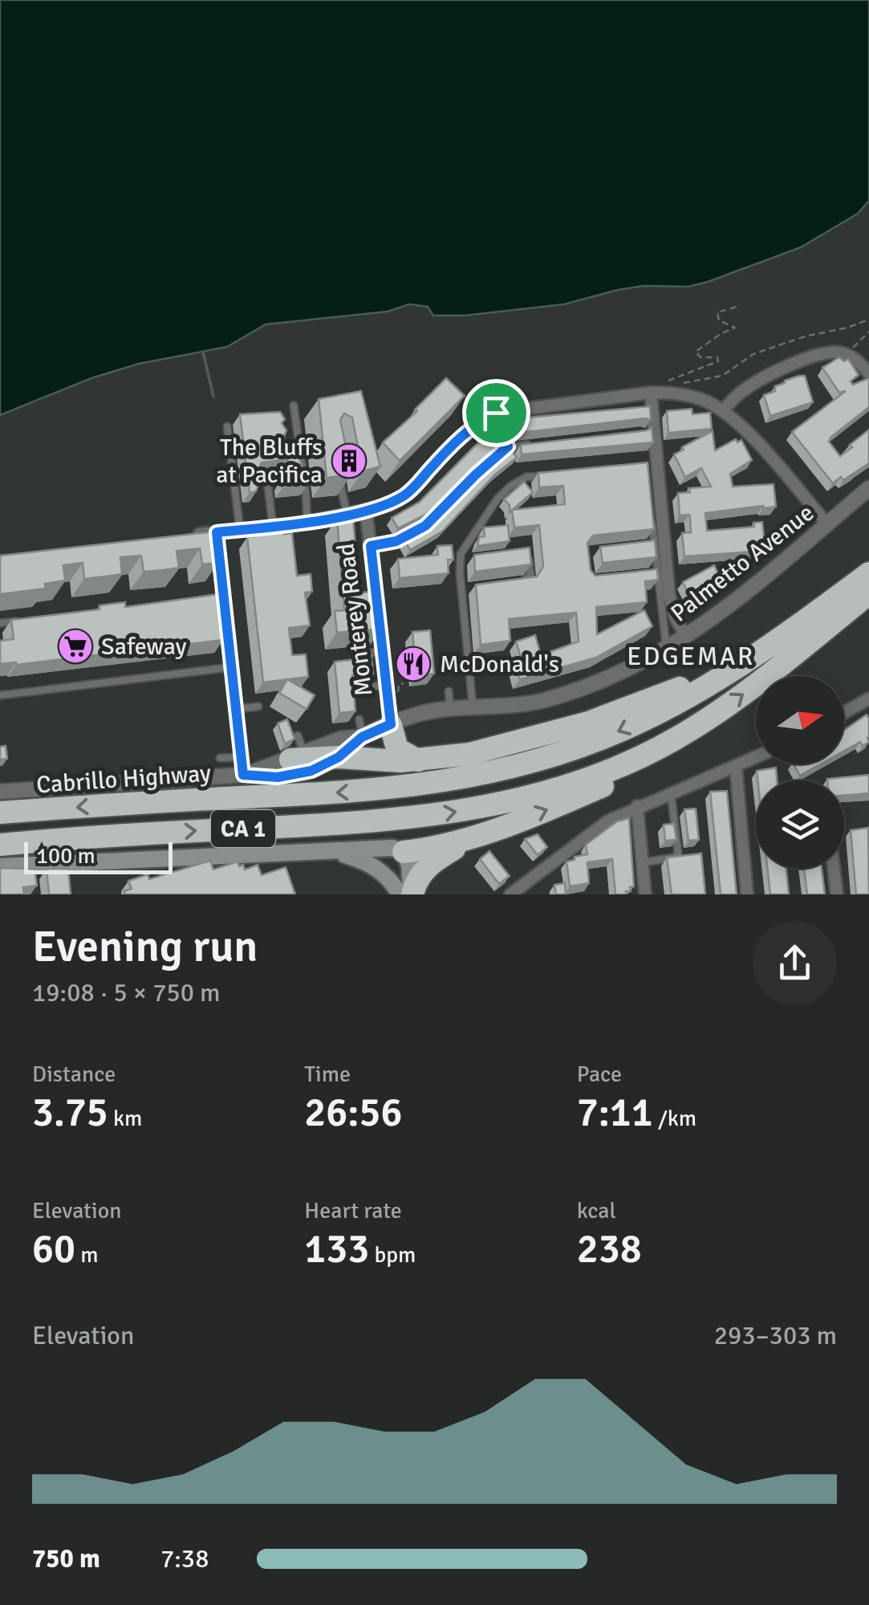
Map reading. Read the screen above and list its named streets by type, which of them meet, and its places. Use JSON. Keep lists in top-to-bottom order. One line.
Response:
{"streets":{"highway":["Cabrillo Highway","CA 1"],"street":["Palmetto Avenue","Monterey Road"]},"crossings":[["Palmetto Avenue","Monterey Road"]],"districts":["EDGEMAR"],"places":{"building":["The Bluffs at Pacifica"],"supermarket":["Safeway"],"restaurant":["McDonald's"]},"scale_bar":"100 m","north":"right","page":{"scale":"100 m","heading":["Evening run","19:08 · 5 × 750 m"],"stats":[["Distance","3.75 km"],["Time","26:56"],["Pace","7:11 /km"],["Elevation","60 m"],["Heart rate","133 bpm"],["kcal","238"]],"chart":["Elevation","293–303 m"],"list":[{"name":"750 m","note":"7:38"}]}}
